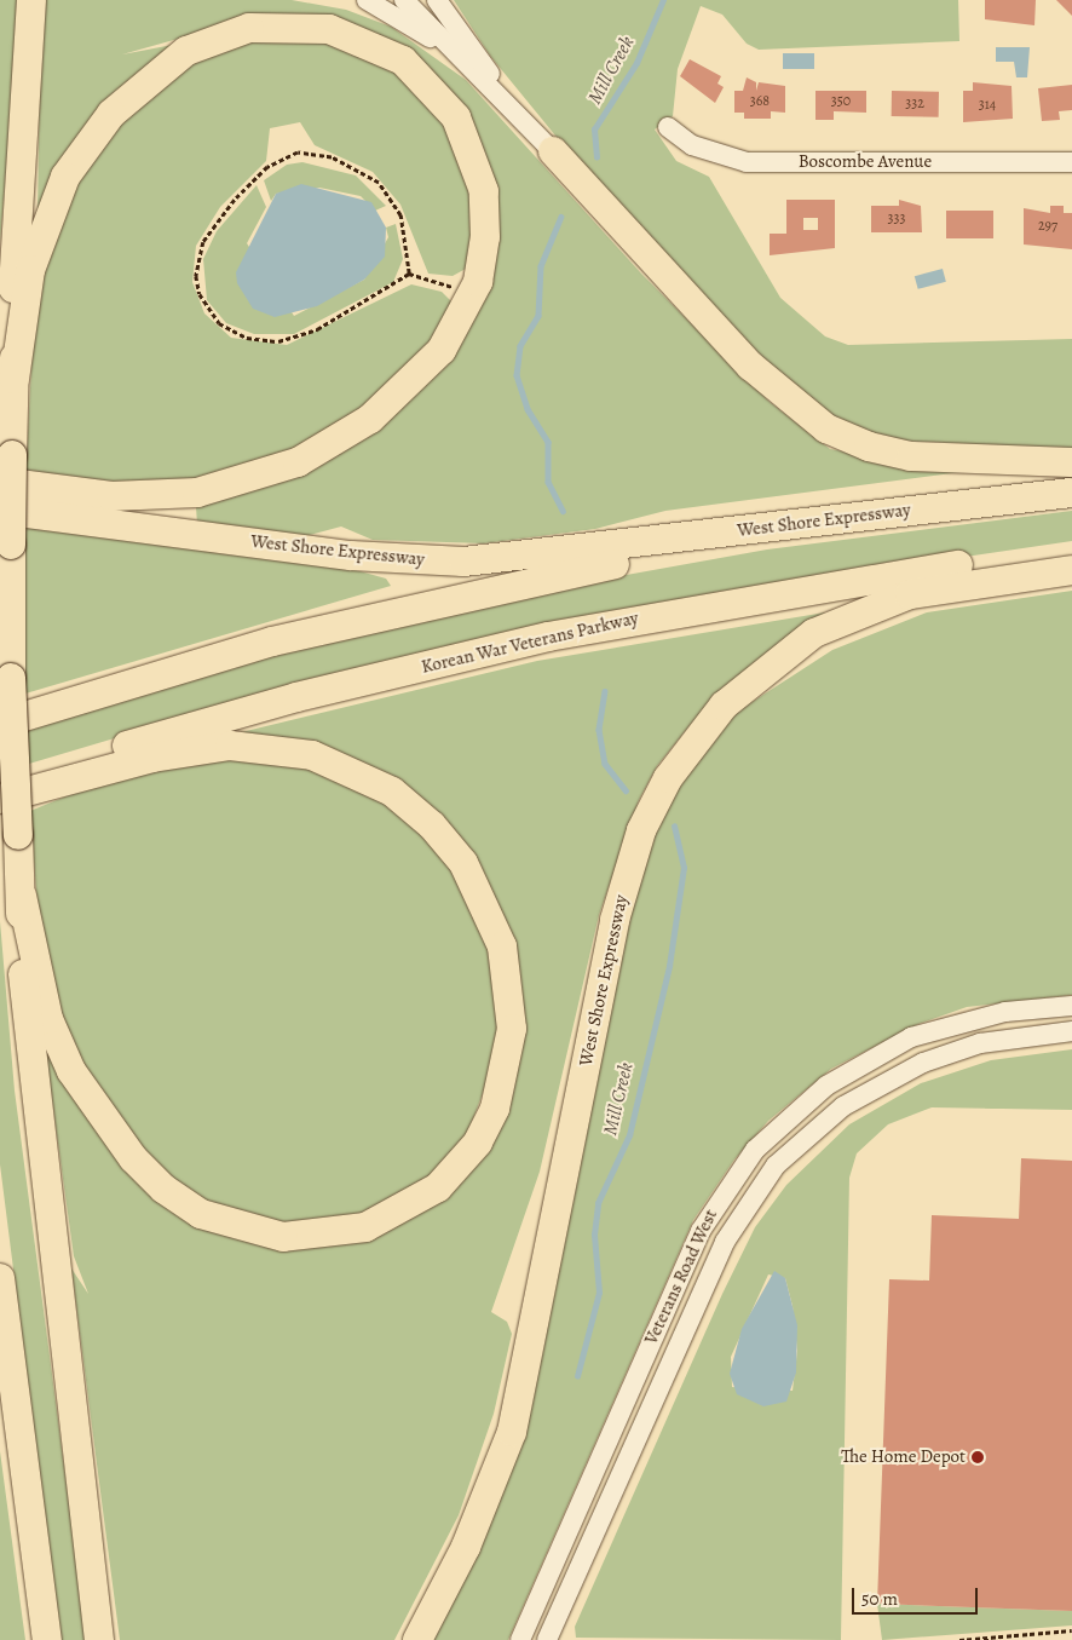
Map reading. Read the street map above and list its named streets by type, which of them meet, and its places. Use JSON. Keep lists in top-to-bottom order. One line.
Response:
{"streets":{"highway":["West Shore Expressway","Korean War Veterans Parkway"],"street":["Boscombe Avenue","Veterans Road West"]},"water":["Mill Creek"],"places":["The Home Depot"],"house_numbers":["368","350","332","314","333","297"],"scale_bar":"50 m"}
